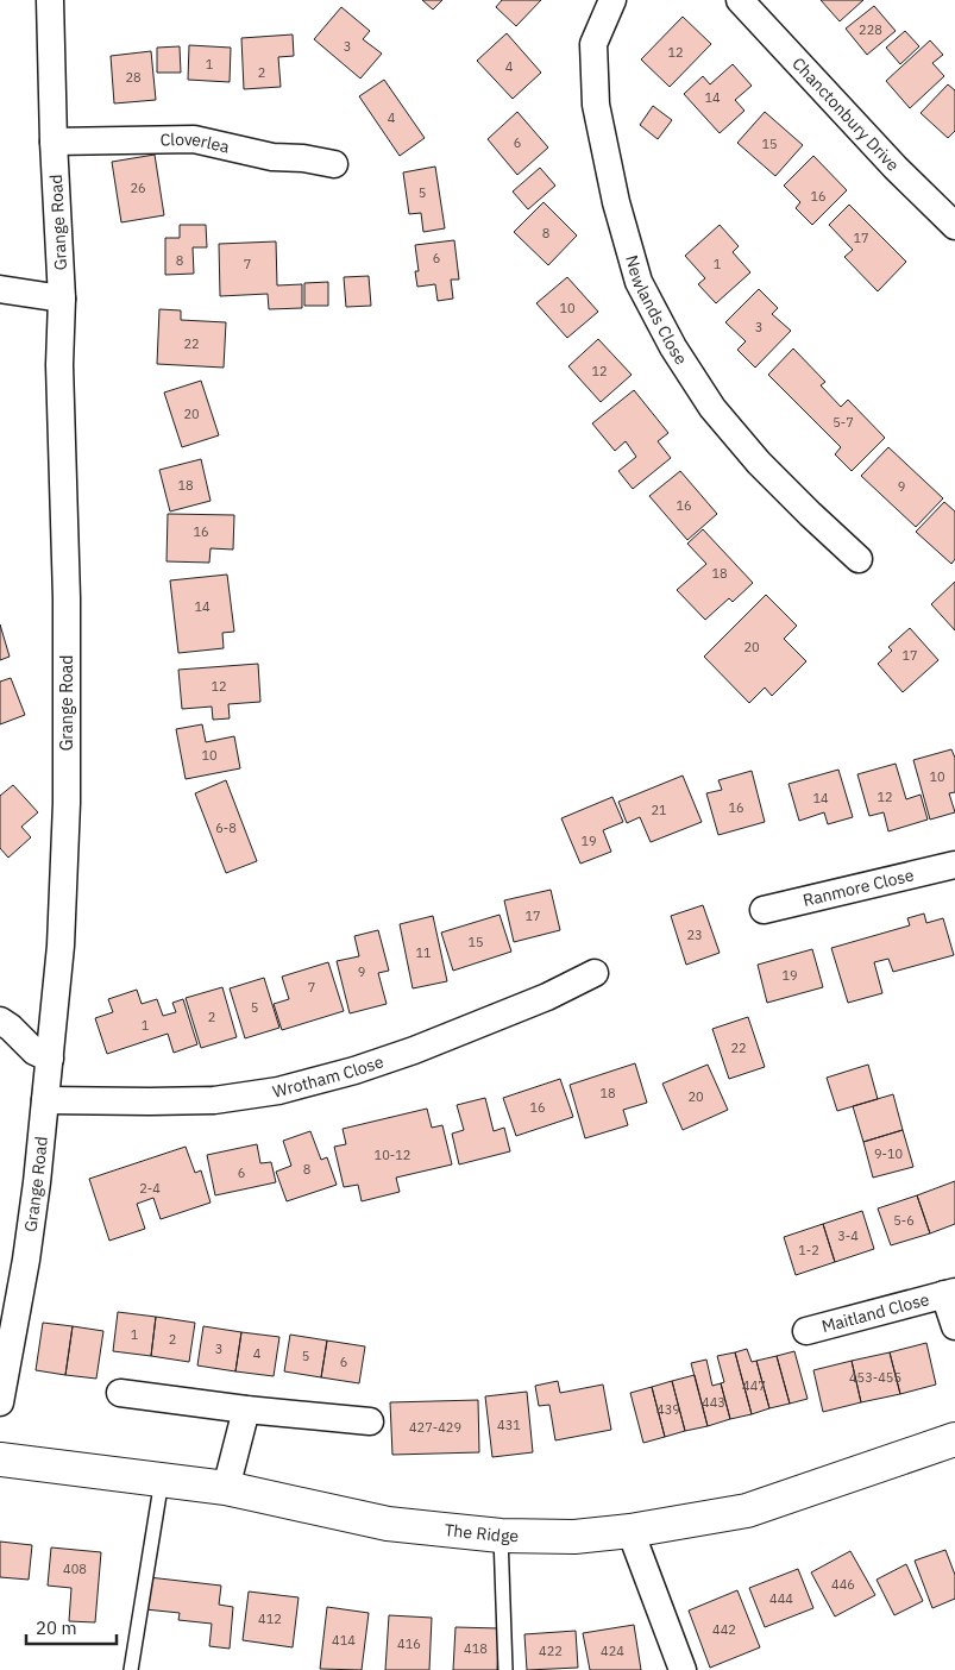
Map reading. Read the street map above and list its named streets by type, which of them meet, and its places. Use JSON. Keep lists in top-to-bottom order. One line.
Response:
{"streets":{"main road":["The Ridge"],"street":["Chanctonbury Drive","Cloverlea","Grange Road","Newlands Close","Ranmore Close","Wrotham Close","Maitland Close"]},"crossings":[["Cloverlea","Grange Road"],["Grange Road","Wrotham Close"]],"house_numbers":["228","3","12","1","4","2","28","14","4","6","15","26","5","16","8","17","6","8","7","1","10","3","22","12","20","5-7","18","9","16","16","18","14","20","17","12","10","10","12","14","16","21","6-8","19","17","23","15","11","9","19","7","5","2","1","22","18","20","16","9-10","10-12","8","6","2-4","5-6","3-4","1-2","1","2","3","4","5","6","453-455","447","443","439","431","427-429","408","446","444","412","442","414","416","418","422","424"],"scale_bar":"20 m"}
